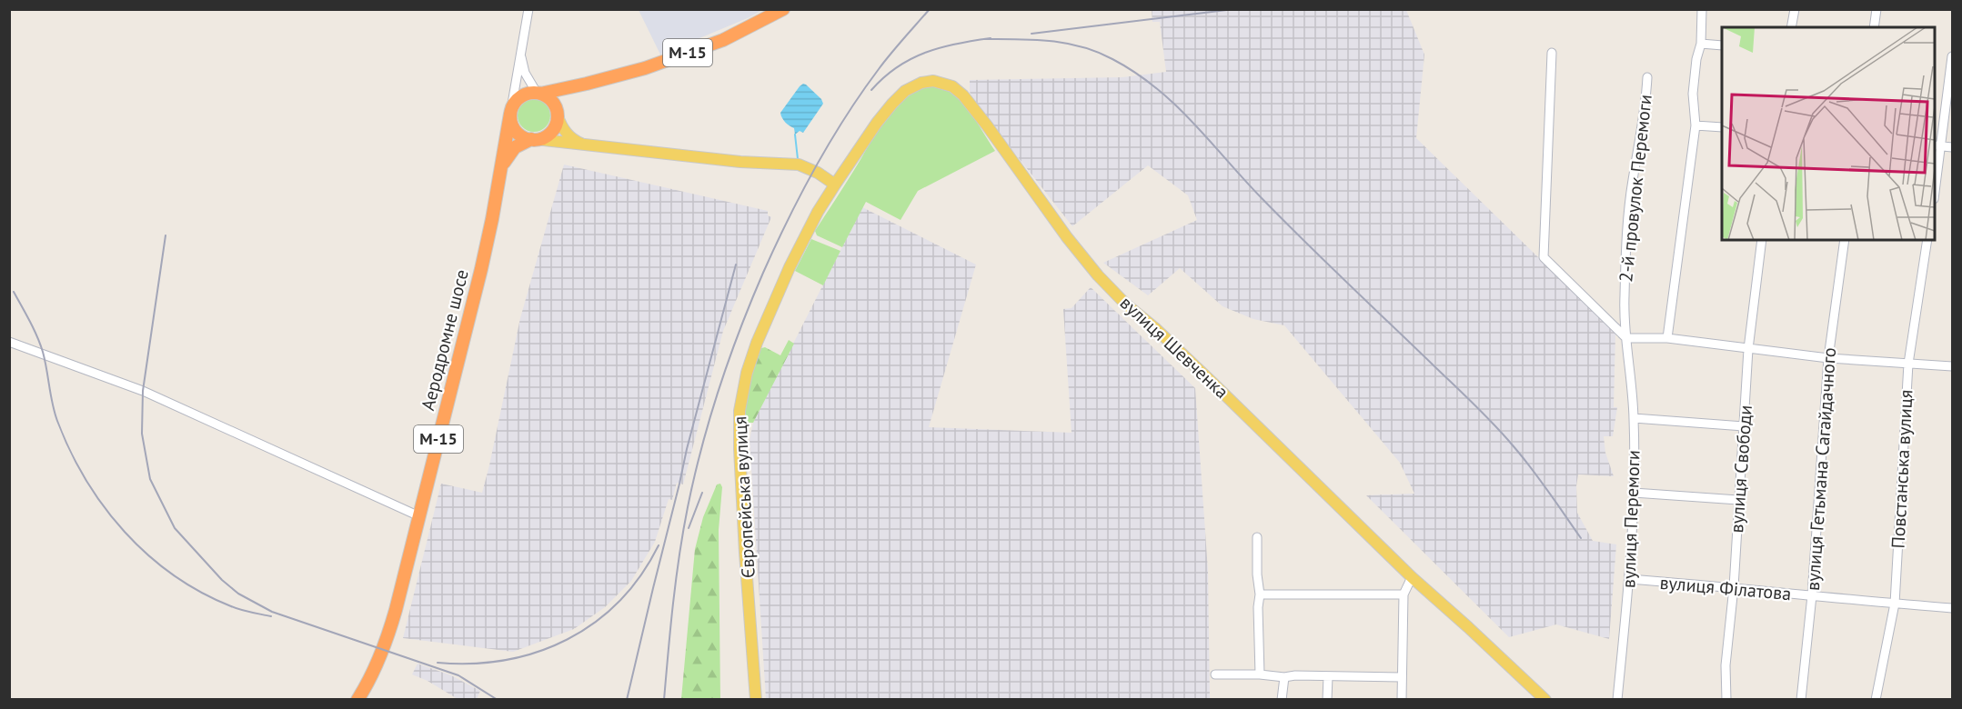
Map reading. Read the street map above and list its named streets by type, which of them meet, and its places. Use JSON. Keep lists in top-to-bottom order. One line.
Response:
{"streets":{"highway":["М-15","Аеродромне шосе"],"main road":["вулиця Шевченка","Європейська вулиця"],"street":["2-й провулок Перемоги","вулиця Свободи","вулиця Гетьмана Сагайдачного","Повстанська вулиця","вулиця Перемоги","вулиця Філатова"]},"crossings":[["М-15","Аеродромне шосе"],["2-й провулок Перемоги","вулиця Перемоги"],["вулиця Шевченка","Європейська вулиця"],["вулиця Свободи","вулиця Філатова"],["вулиця Гетьмана Сагайдачного","вулиця Філатова"],["Повстанська вулиця","вулиця Філатова"],["вулиця Перемоги","вулиця Філатова"]]}
